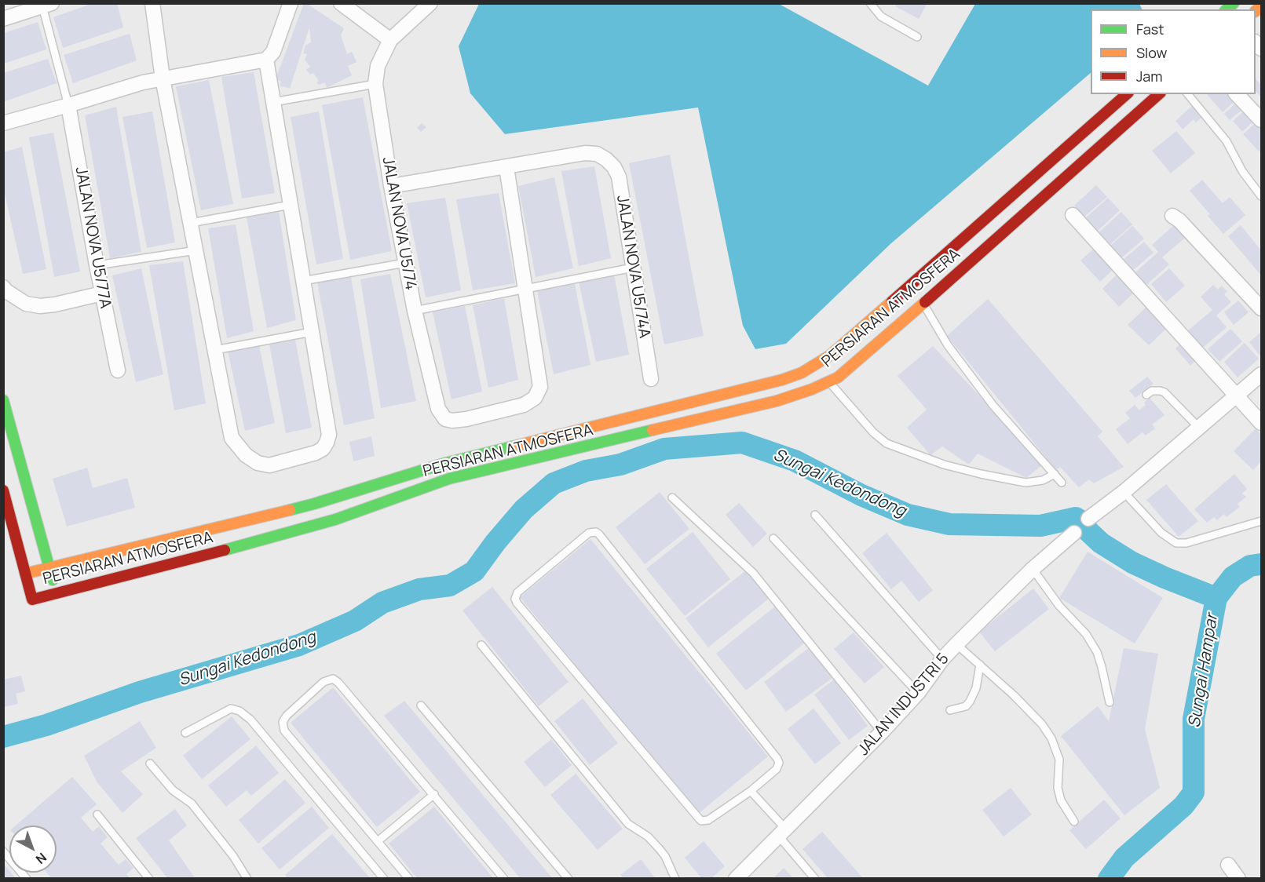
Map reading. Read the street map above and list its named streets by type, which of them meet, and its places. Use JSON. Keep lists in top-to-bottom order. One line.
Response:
{"streets":{"street":["JALAN NOVA U5/74","JALAN NOVA U5/77A","JALAN NOVA U5/74A","PERSIARAN ATMOSFERA","JALAN INDUSTRI 5"]},"water":["Sungai Kedondong","Sungai Hampar"],"legend":["Fast","Slow","Jam"],"north":"bottom right"}
